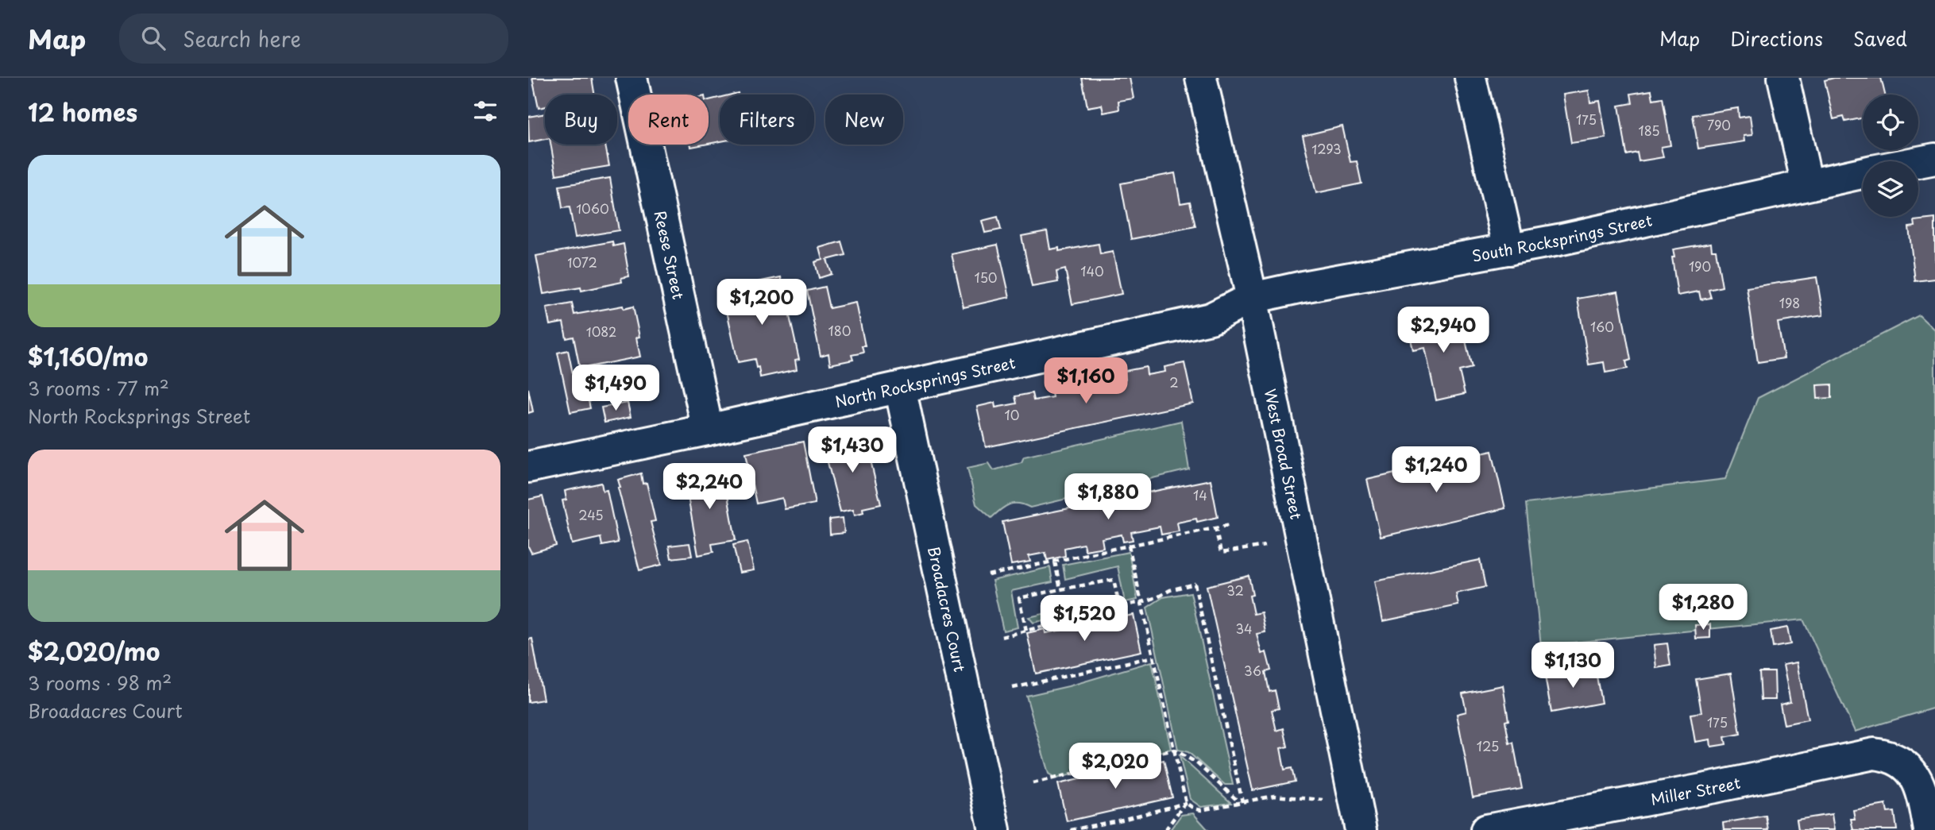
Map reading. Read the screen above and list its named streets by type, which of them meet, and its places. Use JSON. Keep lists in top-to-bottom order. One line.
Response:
{"streets":{"street":["South Rocksprings Street","Reese Street","North Rocksprings Street","West Broad Street","Broadacres Court","Miller Street"]},"crossings":[["South Rocksprings Street","North Rocksprings Street"],["South Rocksprings Street","West Broad Street"],["Reese Street","North Rocksprings Street"],["North Rocksprings Street","West Broad Street"],["North Rocksprings Street","Broadacres Court"]],"house_numbers":["175","790","185","1293","1060","1072","190","140","150","198","160","180","1082","2","10","14","245","32","34","36","175","125"],"page":{"header":"Map","search":"Search here","nav":["Map","Directions","Saved"],"heading":"12 homes","chip":["Buy","Rent","Filters","New"],"list":[{"name":"$1,160/mo","note":"3 rooms · 77 m² · North Rocksprings Street"},{"name":"$2,020/mo","note":"3 rooms · 98 m² · Broadacres Court"}],"price":["$1,200","$2,940","$1,160","$1,490","$1,430","$1,240","$2,240","$1,880","$1,280","$1,520","$1,130","$2,020"]}}
